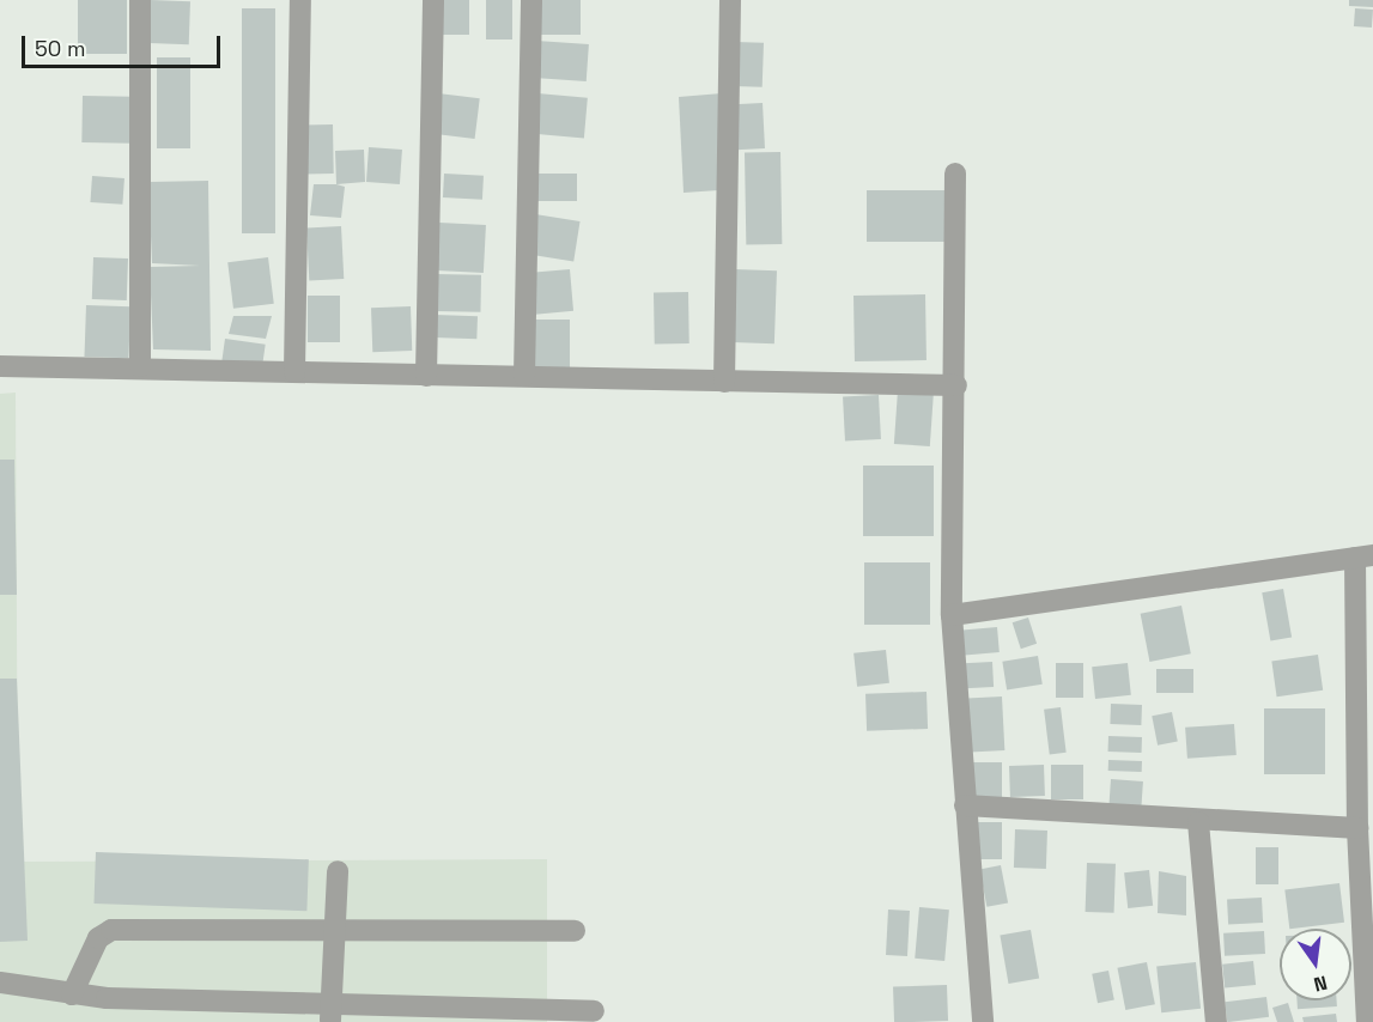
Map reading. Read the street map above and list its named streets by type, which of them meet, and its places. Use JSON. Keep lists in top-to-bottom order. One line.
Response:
{"scale_bar":"50 m","north":"bottom"}
